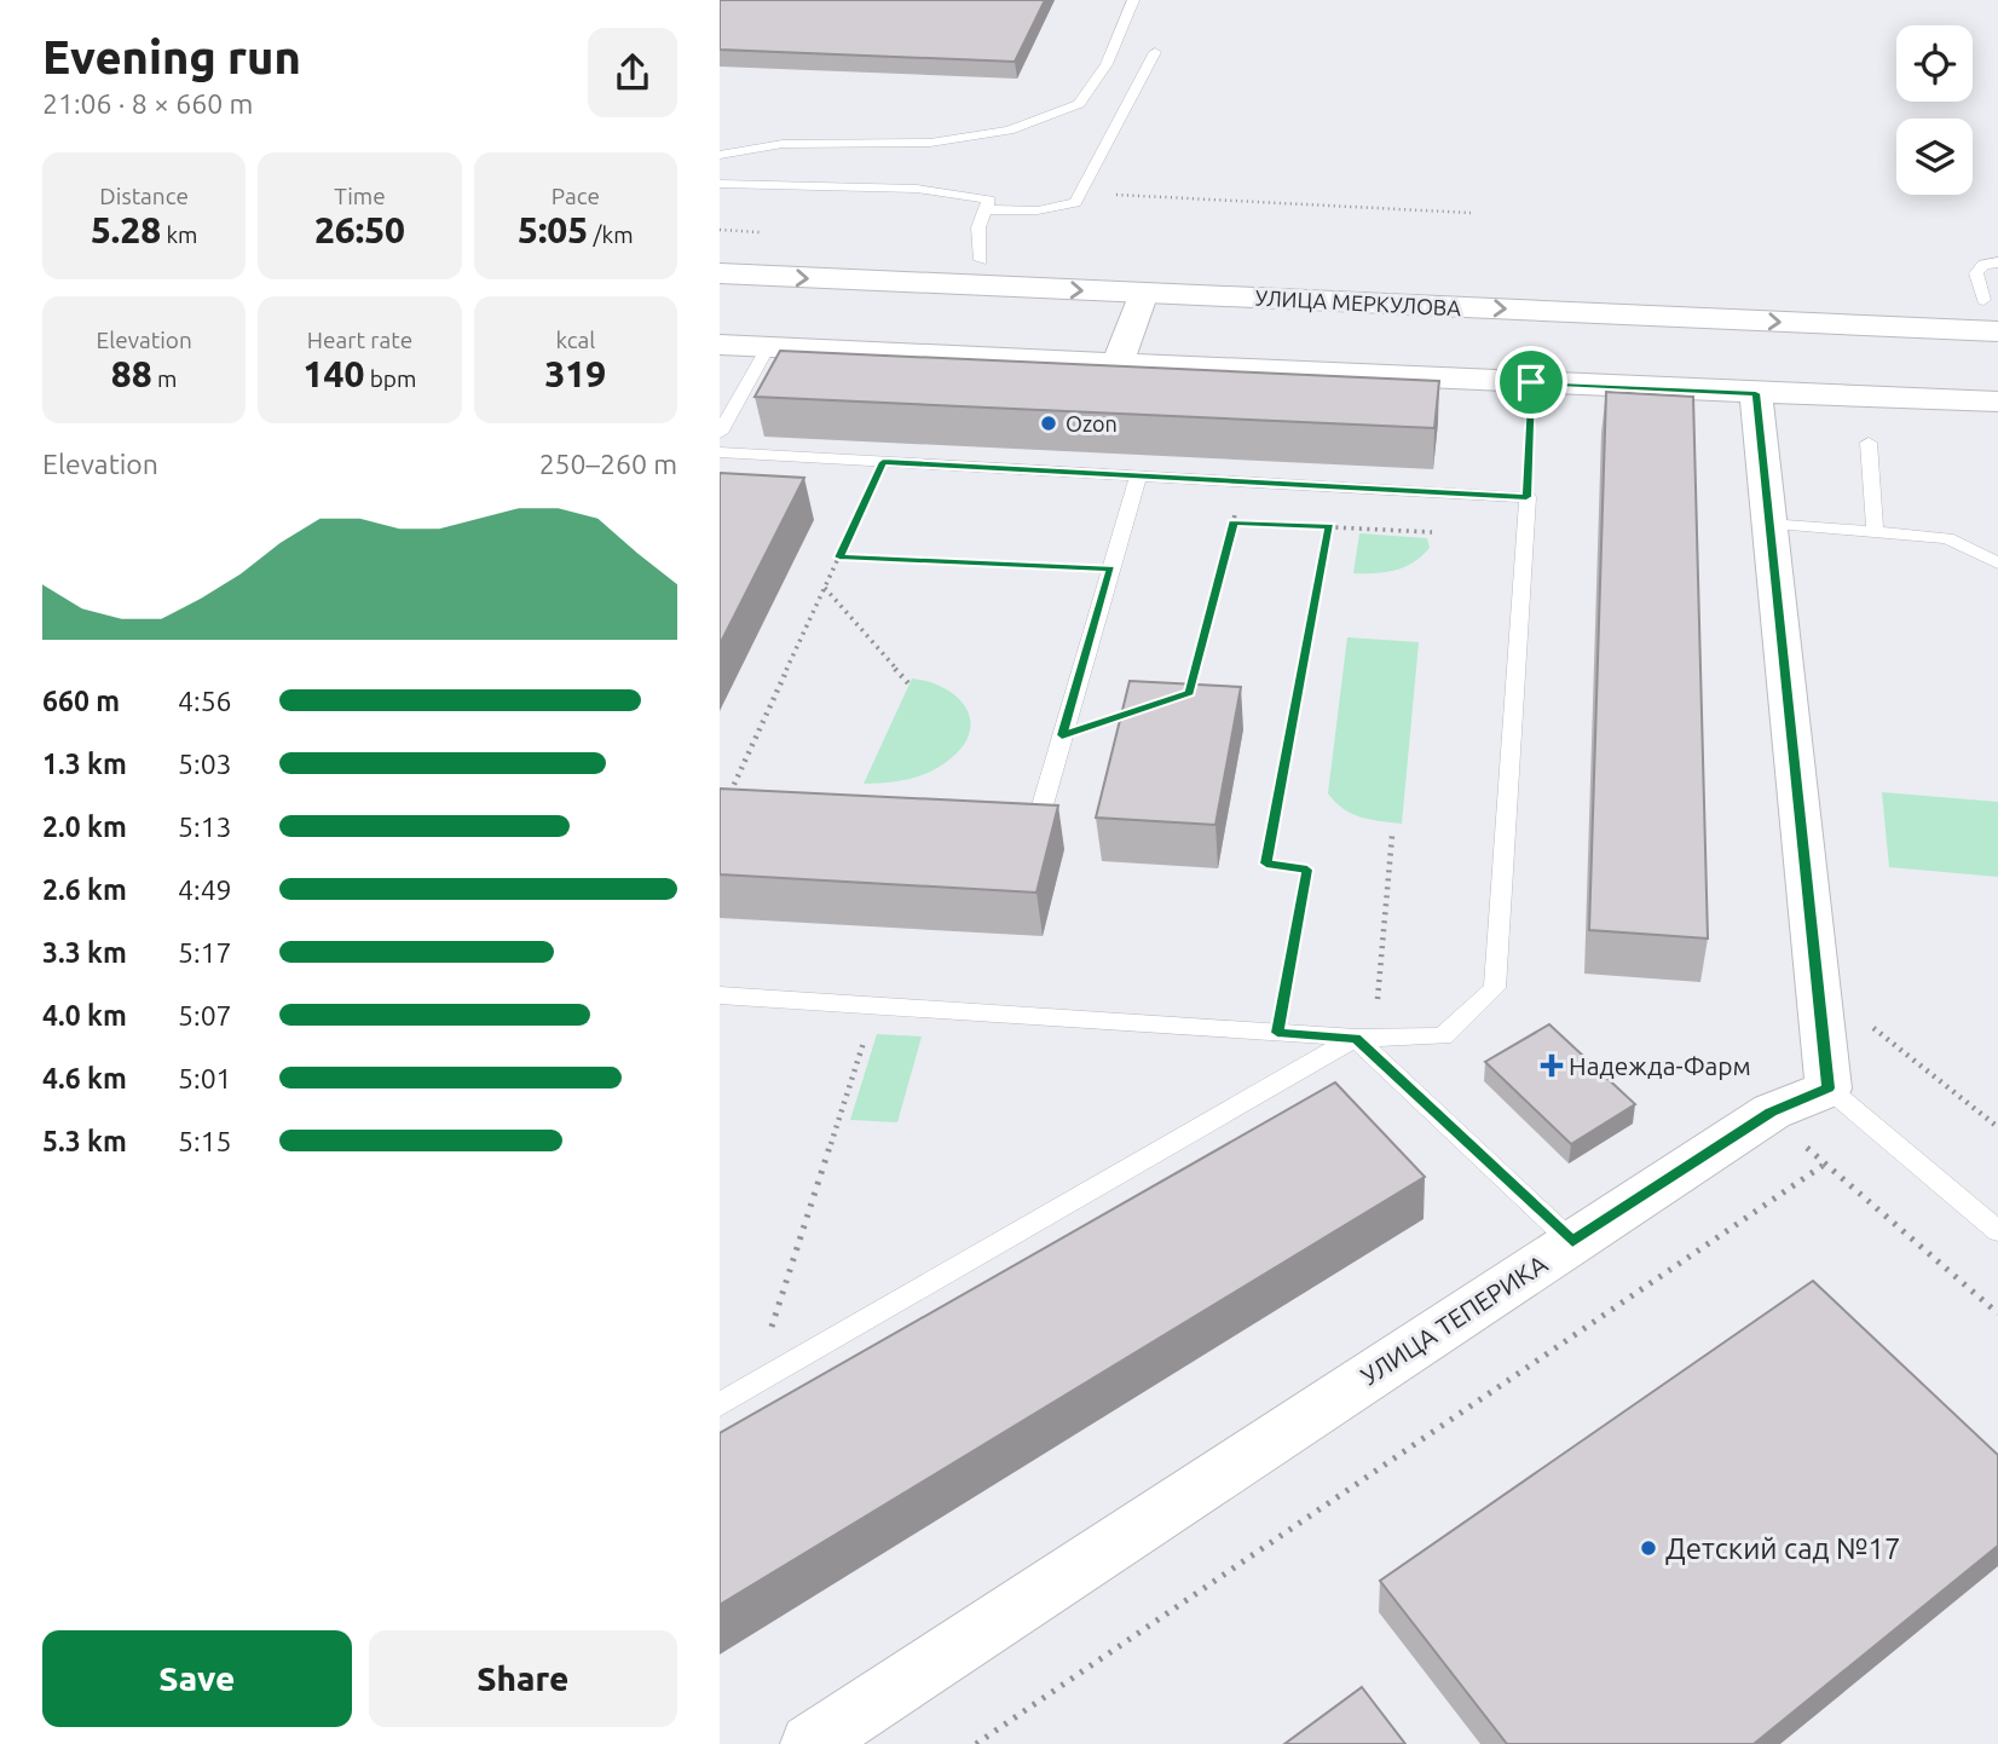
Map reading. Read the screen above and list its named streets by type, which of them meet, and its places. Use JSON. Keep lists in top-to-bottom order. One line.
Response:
{"streets":{"street":["УЛИЦА МЕРКУЛОВА","УЛИЦА ТЕПЕРИКА"]},"places":{"other":["Ozon","Детский сад №17"],"health":["Надежда-Фарм"]},"page":{"heading":["Evening run","21:06 · 8 × 660 m"],"stats":[["Distance","5.28 km"],["Time","26:50"],["Pace","5:05 /km"],["Elevation","88 m"],["Heart rate","140 bpm"],["kcal","319"]],"chart":["Elevation","250–260 m"],"list":[{"name":"660 m","note":"4:56"},{"name":"1.3 km","note":"5:03"},{"name":"2.0 km","note":"5:13"},{"name":"2.6 km","note":"4:49"},{"name":"3.3 km","note":"5:17"},{"name":"4.0 km","note":"5:07"},{"name":"4.6 km","note":"5:01"},{"name":"5.3 km","note":"5:15"}],"buttons":["Save","Share"]}}
